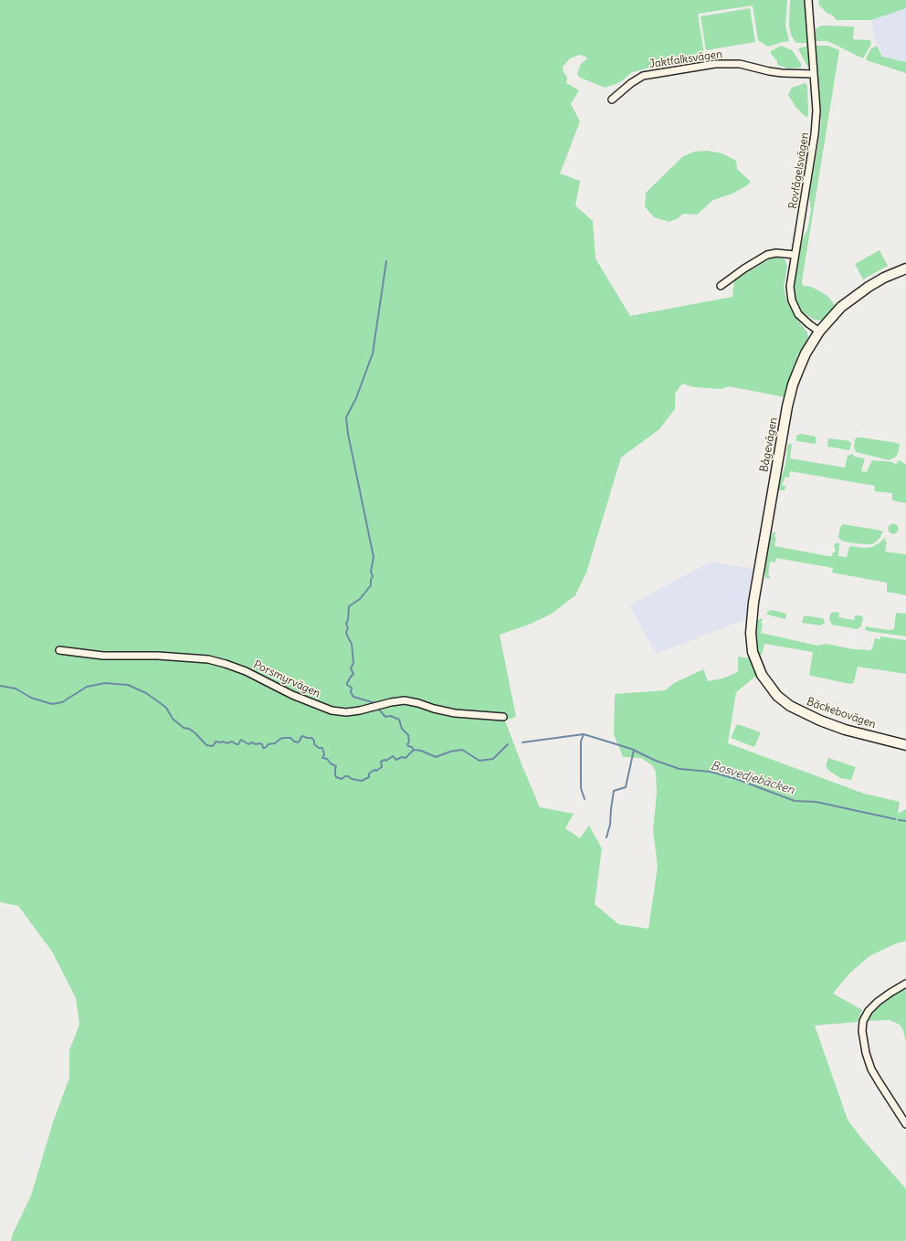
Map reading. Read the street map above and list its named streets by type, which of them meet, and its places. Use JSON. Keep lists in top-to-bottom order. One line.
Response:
{"streets":{"street":["Jaktfalksvägen","Rovfågelsvägen","Bågevägen","Porsmyrvägen","Bäckebovägen"]},"crossings":[["Jaktfalksvägen","Rovfågelsvägen"],["Rovfågelsvägen","Bågevägen"],["Bågevägen","Bäckebovägen"]],"water":["Bosvedjebäcken"]}
